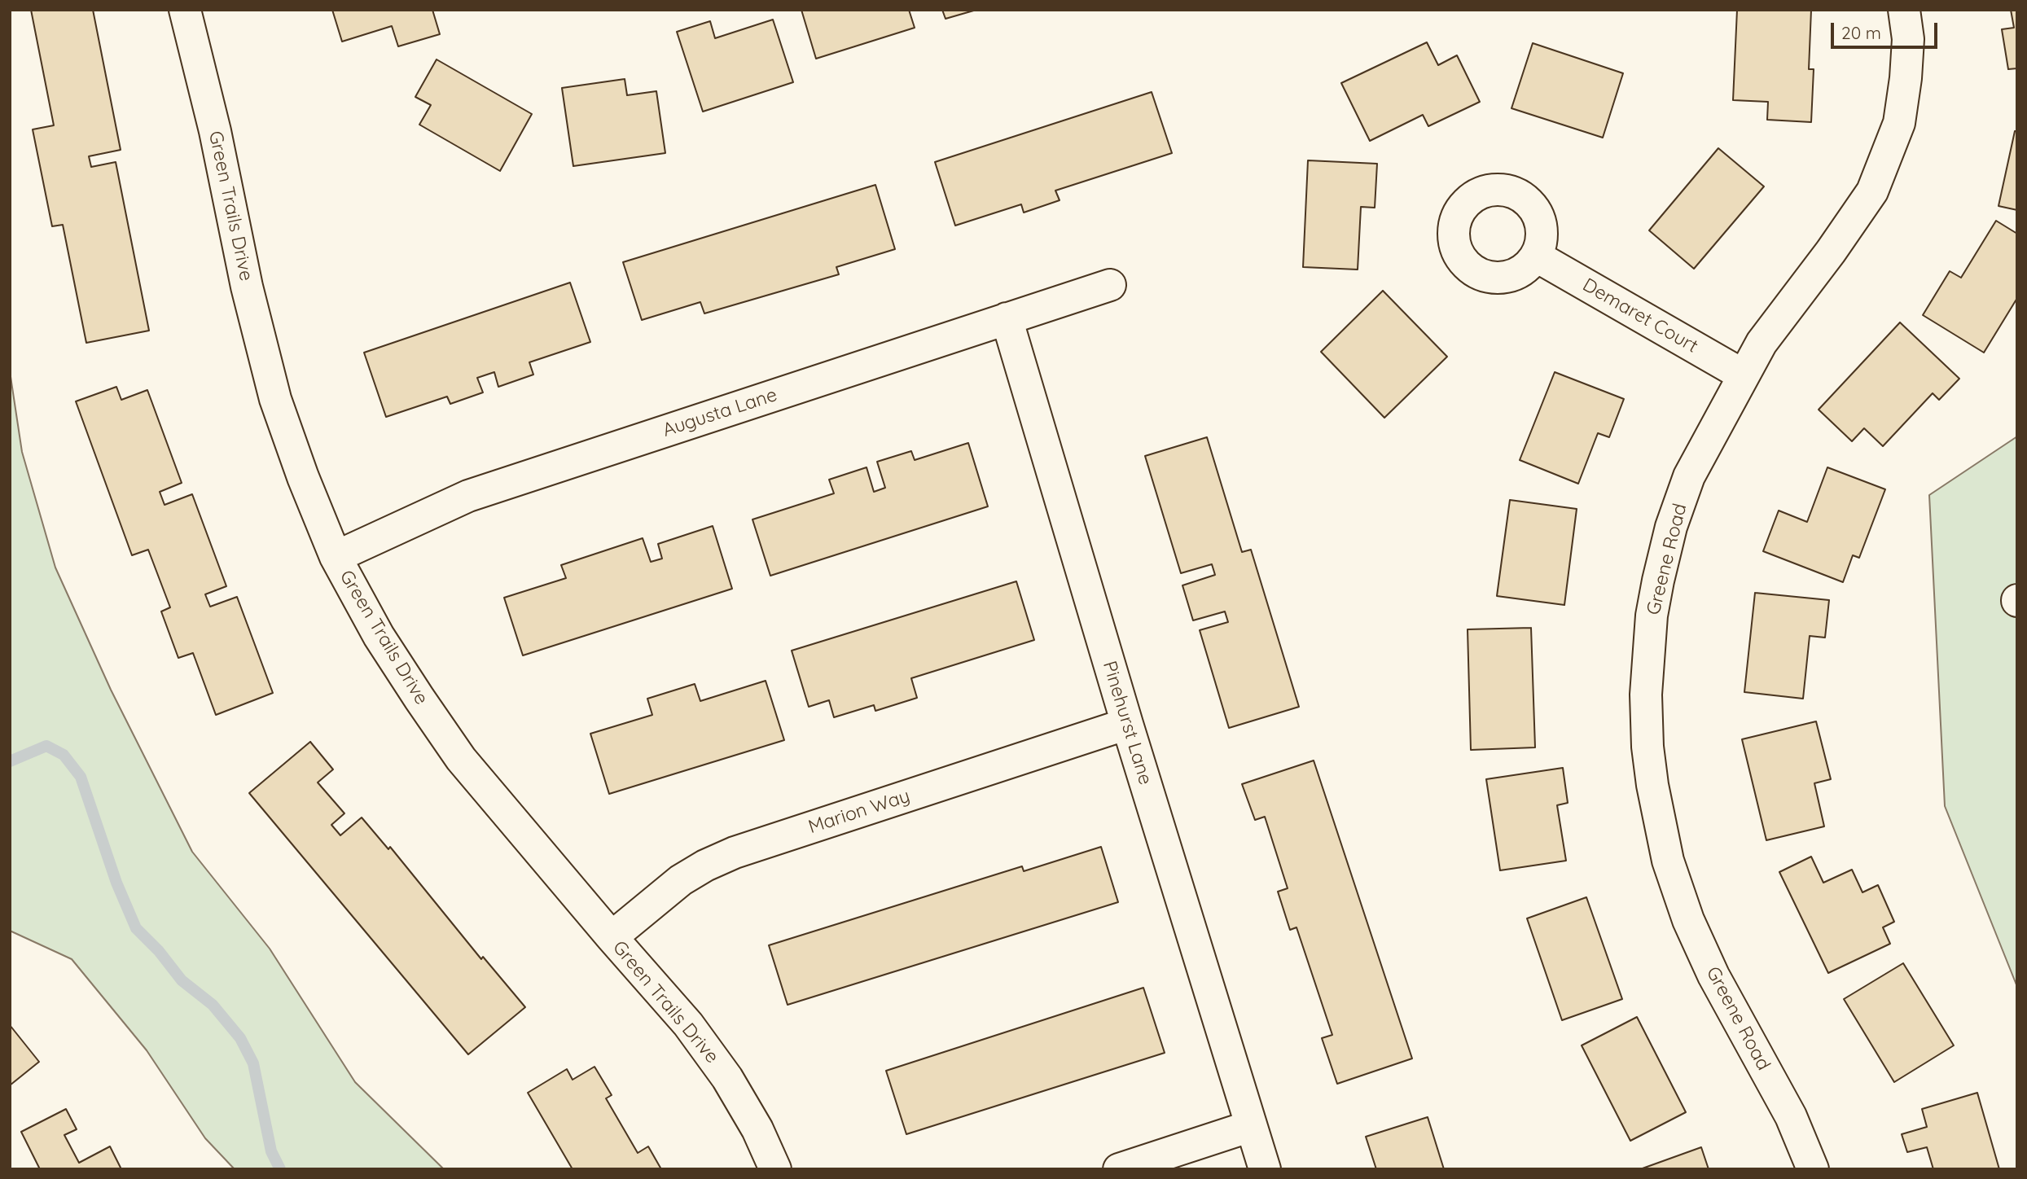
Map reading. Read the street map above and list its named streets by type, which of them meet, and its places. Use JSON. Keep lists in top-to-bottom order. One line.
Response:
{"streets":{"street":["Green Trails Drive","Demaret Court","Augusta Lane","Greene Road","Pinehurst Lane","Marion Way"]},"crossings":[["Green Trails Drive","Augusta Lane"],["Green Trails Drive","Marion Way"],["Demaret Court","Greene Road"],["Augusta Lane","Pinehurst Lane"],["Pinehurst Lane","Marion Way"]],"scale_bar":"20 m"}
